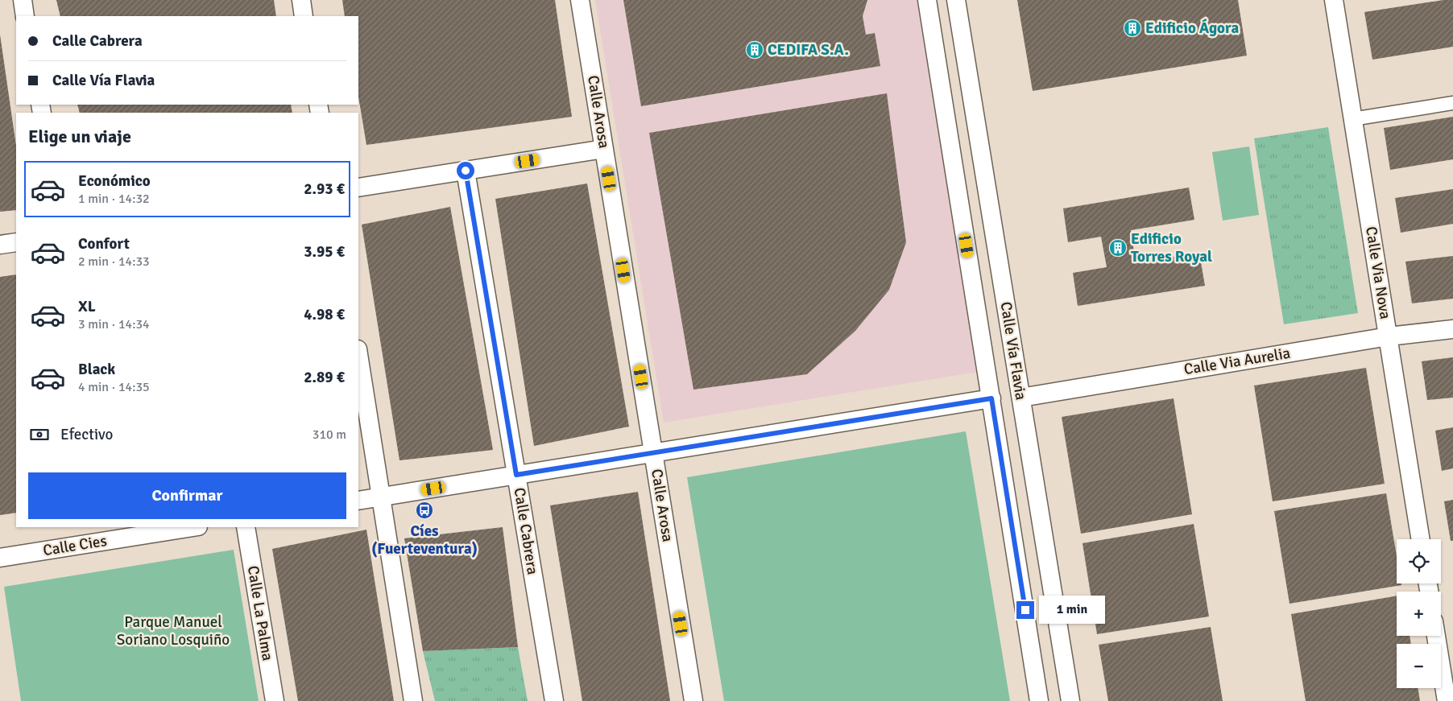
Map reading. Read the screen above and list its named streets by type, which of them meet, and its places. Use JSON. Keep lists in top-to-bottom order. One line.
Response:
{"streets":{"street":["Calle Arosa","Calle Via Nova","Calle Vía Flavia","Calle Via Aurelia","Calle Cabrera","Calle Cies","Calle La Palma"]},"crossings":[["Calle Via Nova","Calle Via Aurelia"],["Calle Vía Flavia","Calle Via Aurelia"]],"parks":["Parque Manuel Soriano Losquiño"],"places":{"building":["Edificio Ágora","CEDIFA S.A.","Edificio Torres Royal"],"bus stop":["Cíes (Fuerteventura)"]},"page":{"banner":["Calle Cabrera","Calle Vía Flavia"],"heading":"Elige un viaje","list":[{"name":"Económico","note":"1 min · 14:32","value":"2.93 €"},{"name":"Confort","note":"2 min · 14:33","value":"3.95 €"},{"name":"XL","note":"3 min · 14:34","value":"4.98 €"},{"name":"Black","note":"4 min · 14:35","value":"2.89 €"}],"pay":["Efectivo","310 m"],"buttons":"Confirmar","map_buttons":["+","−"],"bubble":"1 min"}}
